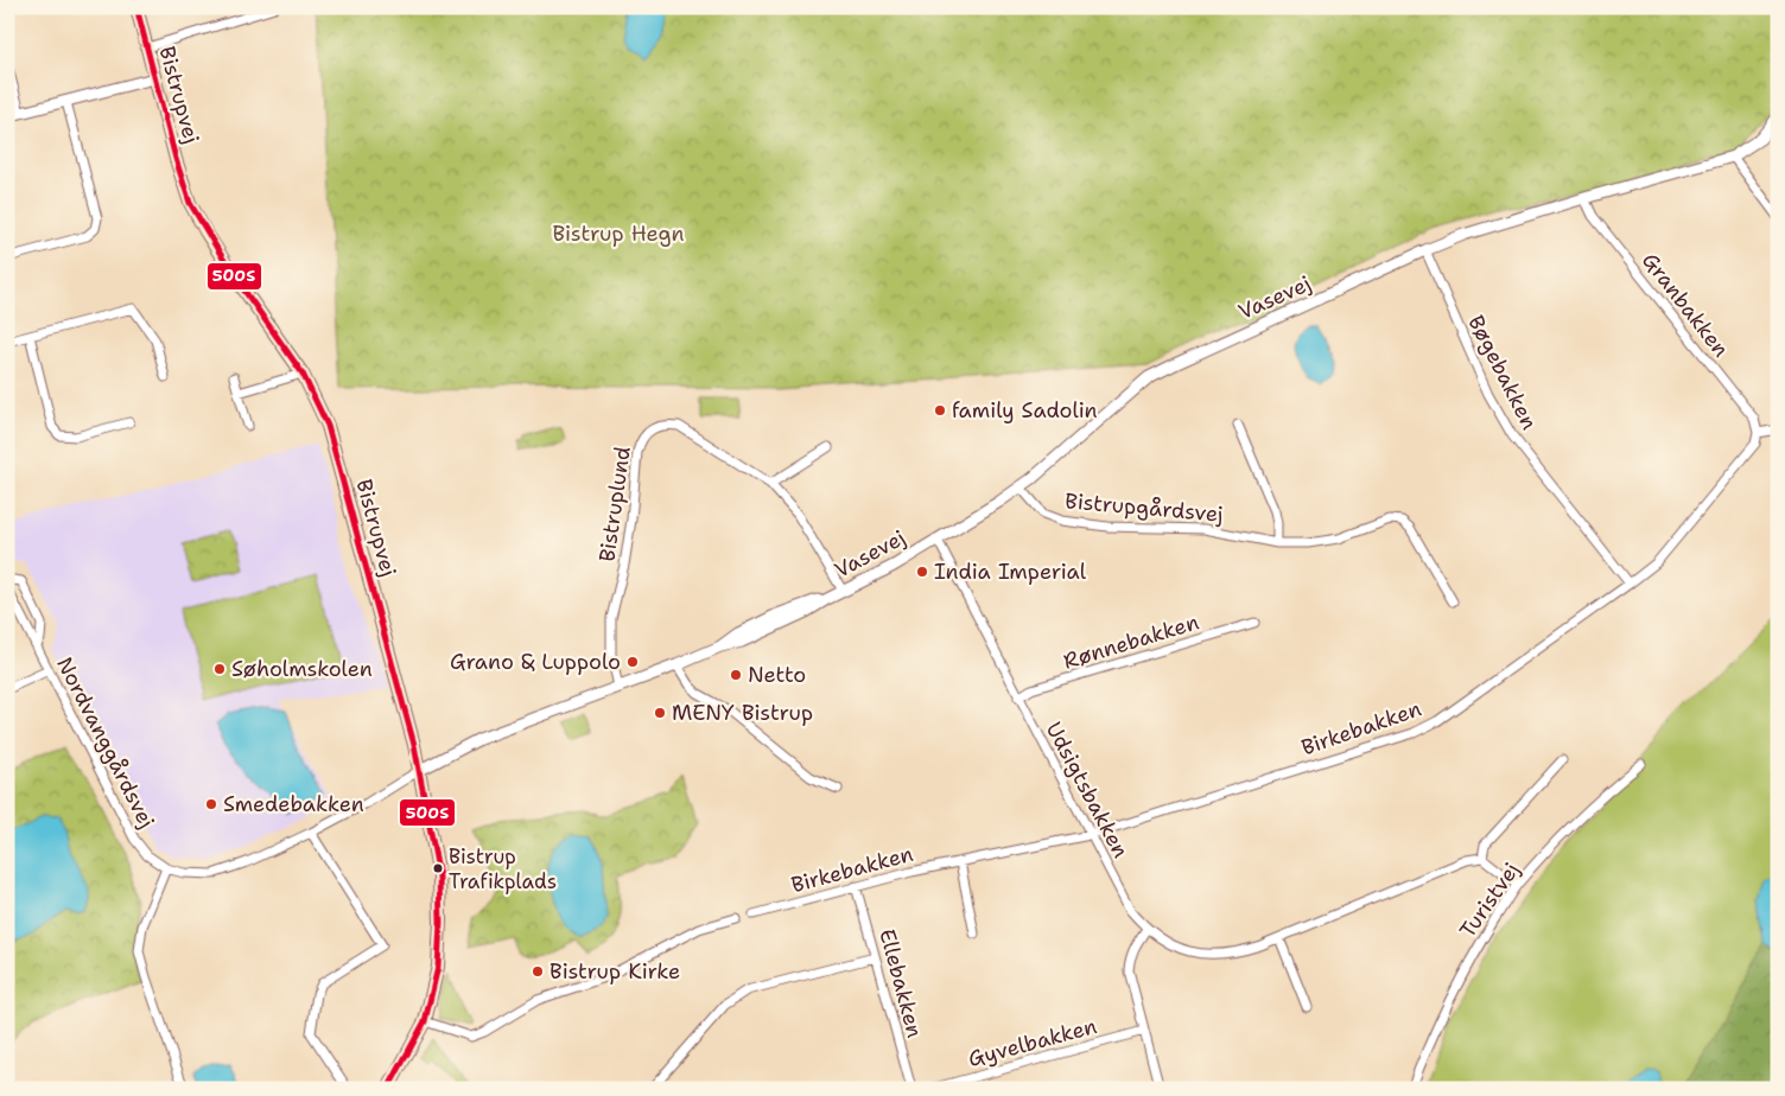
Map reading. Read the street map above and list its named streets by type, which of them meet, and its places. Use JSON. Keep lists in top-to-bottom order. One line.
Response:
{"streets":{"main road":["Bistrupvej"],"street":["Vasevej","Granbakken","Bøgebakken","Bistruplund","Bistrupgårdsvej","Rønnebakken","Birkebakken","Nordvanggårdsvej","Udsigtsbakken","Turistvej","Ellebakken","Gyvelbakken"]},"crossings":[["Bistrupvej","Vasevej"],["Bistrupvej","Nordvanggårdsvej"],["Vasevej","Granbakken"],["Vasevej","Bøgebakken"],["Vasevej","Bistruplund"],["Vasevej","Bistrupgårdsvej"],["Vasevej","Nordvanggårdsvej"],["Vasevej","Udsigtsbakken"],["Granbakken","Birkebakken"],["Bøgebakken","Birkebakken"],["Rønnebakken","Udsigtsbakken"],["Birkebakken","Udsigtsbakken"],["Birkebakken","Ellebakken"]],"parks":["Bistrup Hegn"],"places":["family Sadolin","India Imperial","Grano & Luppolo","Søholmskolen","Netto","MENY Bistrup","Smedebakken","Bistrup Trafikplads","Bistrup Kirke"],"lines":["transit line 500S"]}
